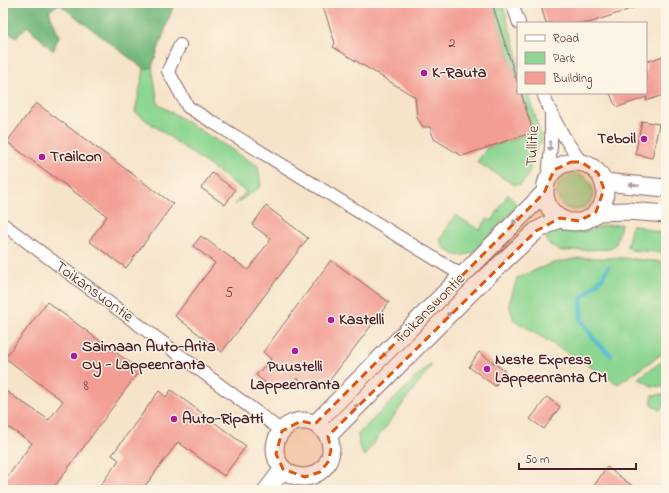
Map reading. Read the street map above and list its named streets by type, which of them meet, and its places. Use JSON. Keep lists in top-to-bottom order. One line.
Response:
{"streets":{"main road":["Toikansuontie"],"street":["Tullitie"]},"crossings":[["Tullitie","Toikansuontie"]],"one_way":["Tullitie"],"places":["K-Rauta","Teboil","Trailcon","Kastelli","Puustelli Lappeenranta","Saimaan Auto-Arita Oy - Lappeenranta","Neste Express Lappeenranta CM","Auto-Ripatti"],"house_numbers":["2","5","8"],"legend":["Road","Park","Building"],"scale_bar":"50 m"}
